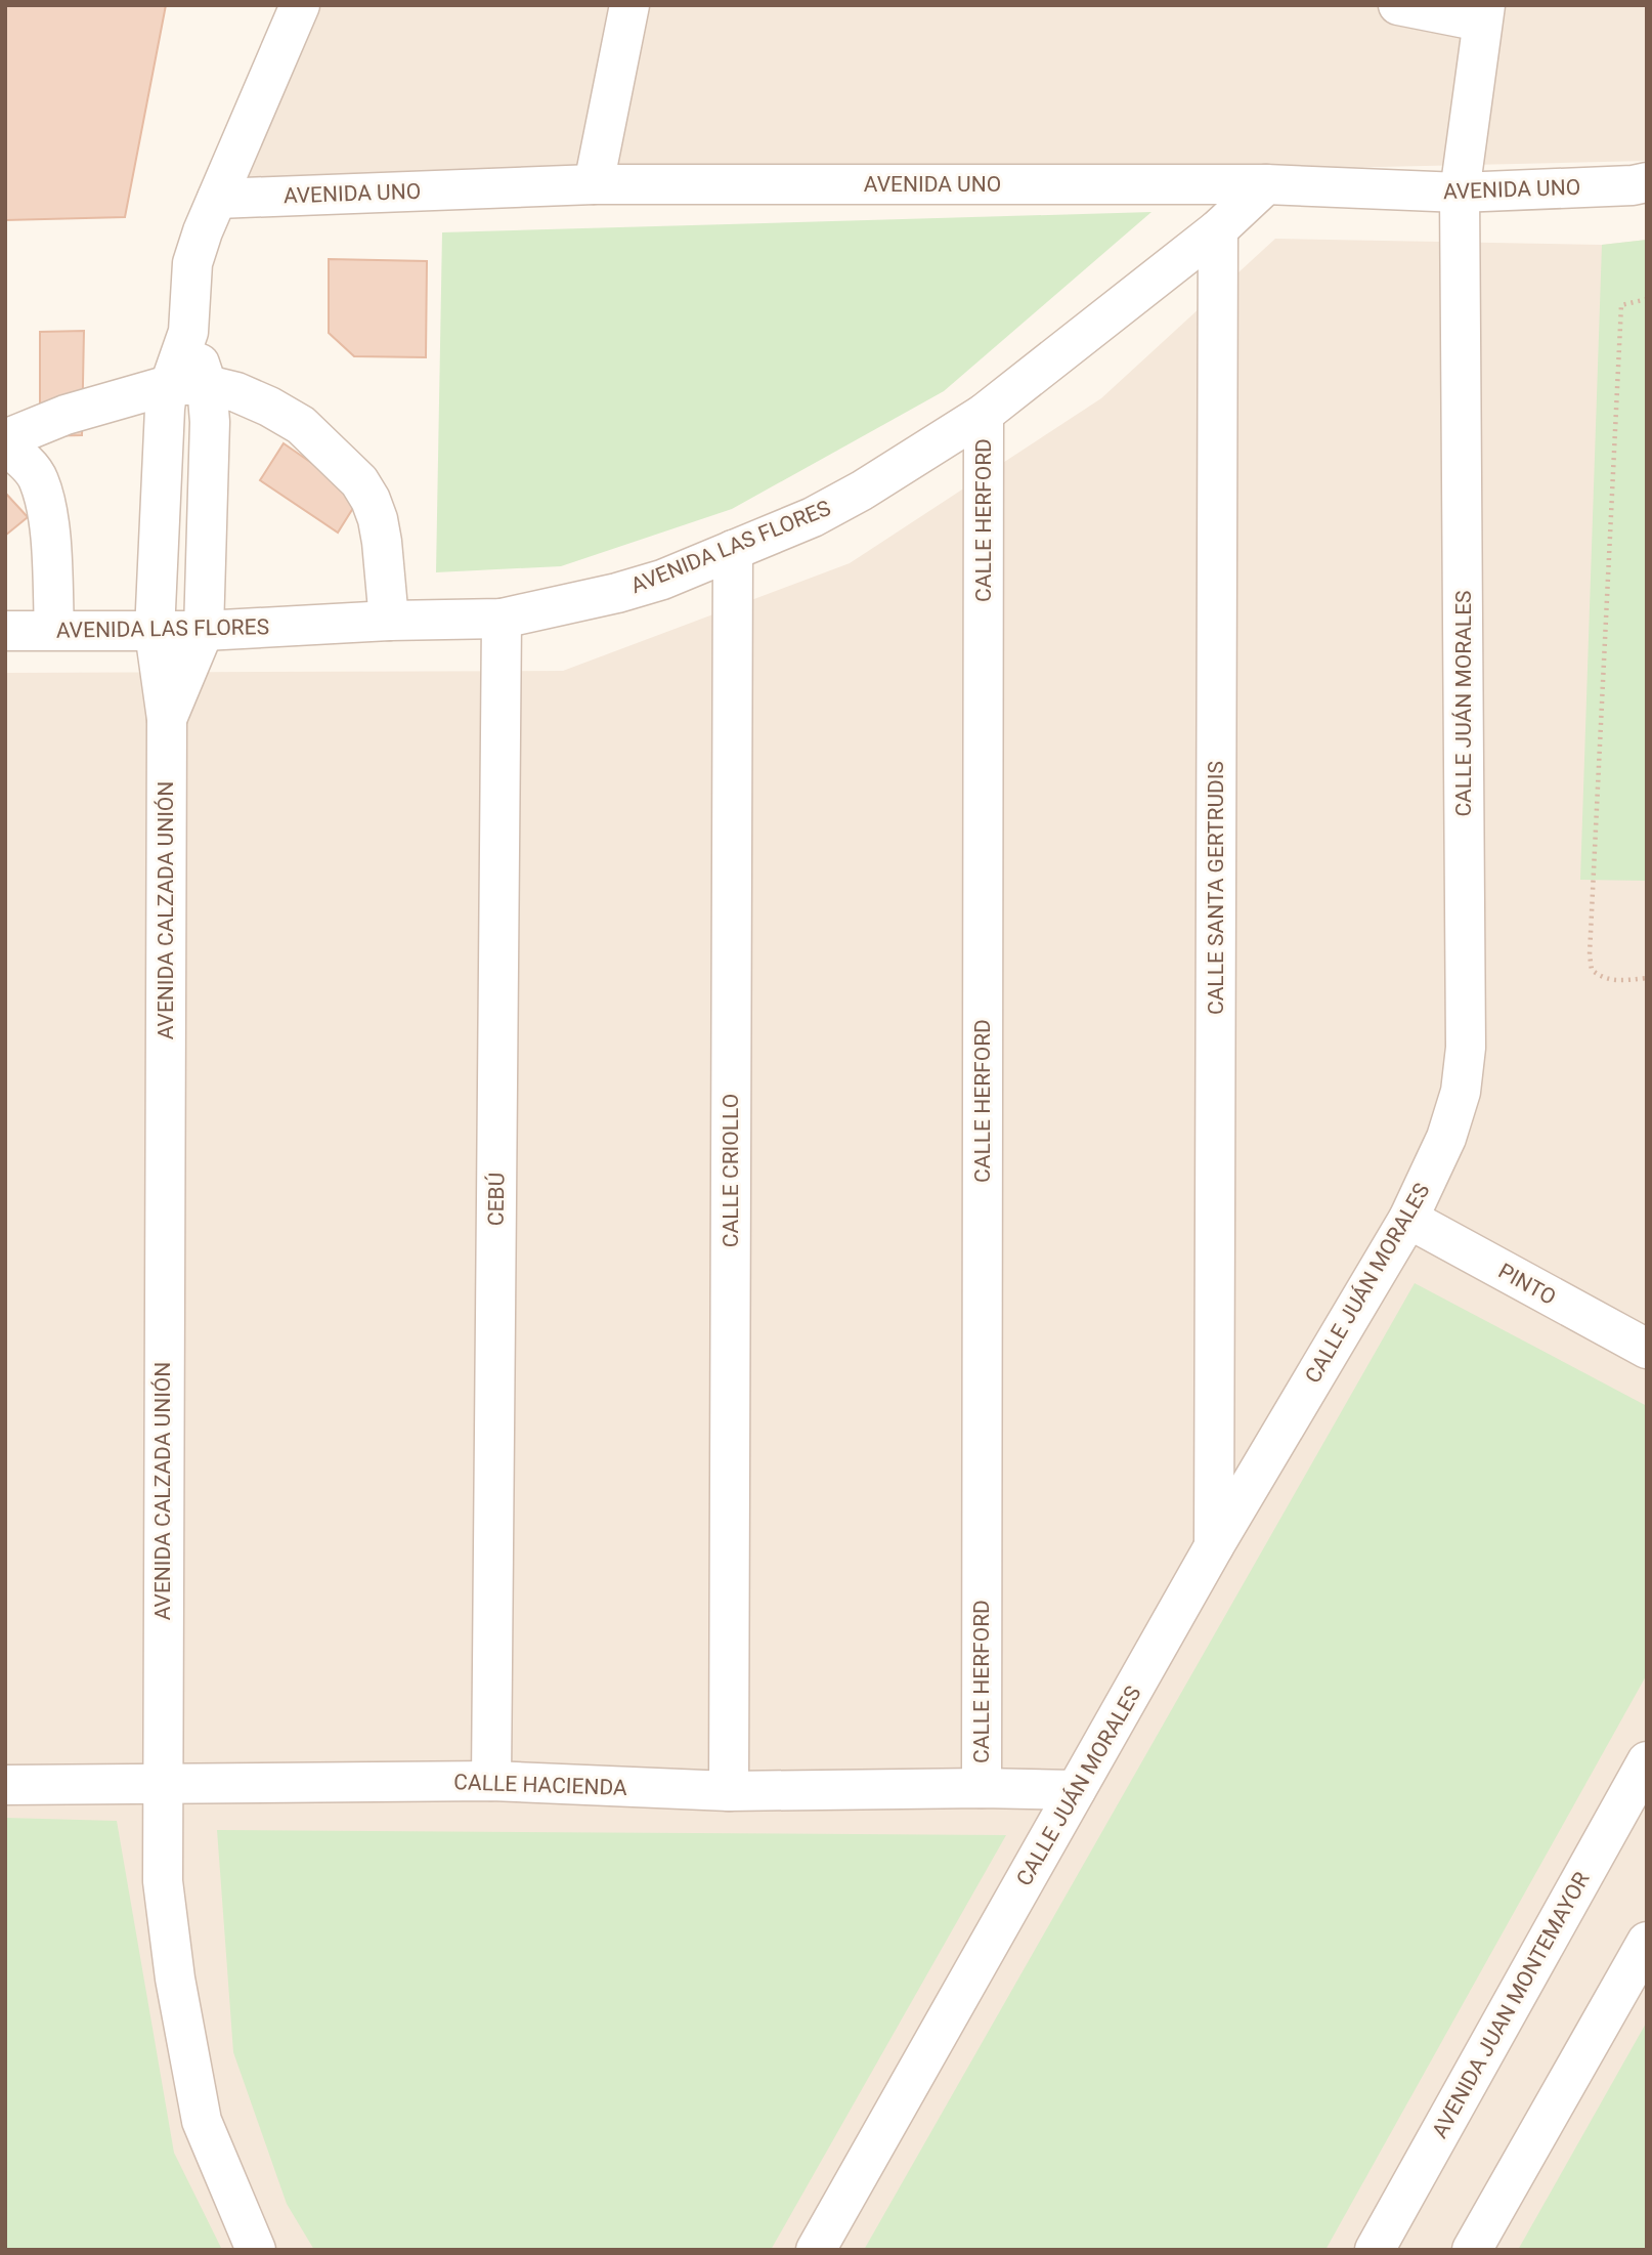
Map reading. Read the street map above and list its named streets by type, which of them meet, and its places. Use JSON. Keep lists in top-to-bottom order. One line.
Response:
{"streets":{"street":["AVENIDA UNO","CALLE HERFORD","AVENIDA LAS FLORES","CALLE JUÁN MORALES","CALLE SANTA GERTRUDIS","AVENIDA CALZADA UNIÓN","CALLE CRIOLLO","CEBÚ","PINTO","CALLE HACIENDA","AVENIDA JUAN MONTEMAYOR"]},"crossings":[["AVENIDA UNO","AVENIDA LAS FLORES"],["AVENIDA UNO","CALLE JUÁN MORALES"],["AVENIDA UNO","AVENIDA CALZADA UNIÓN"],["CALLE HERFORD","AVENIDA LAS FLORES"],["CALLE HERFORD","CALLE HACIENDA"],["AVENIDA LAS FLORES","CALLE SANTA GERTRUDIS"],["AVENIDA LAS FLORES","AVENIDA CALZADA UNIÓN"],["AVENIDA LAS FLORES","CALLE CRIOLLO"],["AVENIDA LAS FLORES","CEBÚ"],["CALLE JUÁN MORALES","CALLE SANTA GERTRUDIS"],["CALLE JUÁN MORALES","PINTO"],["CALLE JUÁN MORALES","CALLE HACIENDA"],["AVENIDA CALZADA UNIÓN","CALLE HACIENDA"],["CALLE CRIOLLO","CALLE HACIENDA"],["CEBÚ","CALLE HACIENDA"]]}
